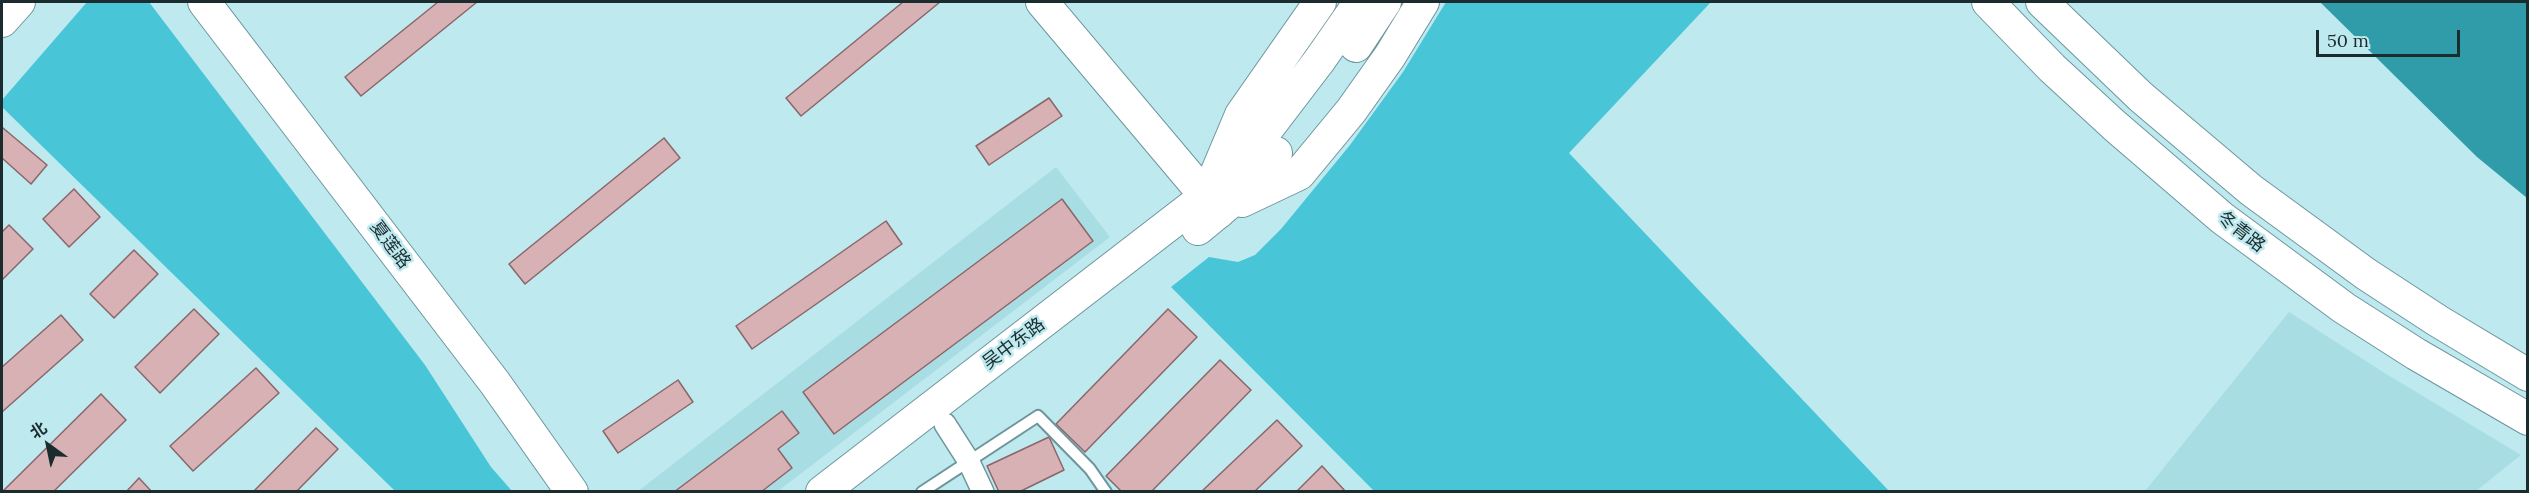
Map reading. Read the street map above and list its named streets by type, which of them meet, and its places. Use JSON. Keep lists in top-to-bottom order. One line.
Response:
{"streets":{"main road":["冬青路","夏莲路","吴中东路"]},"scale_bar":"50 m","north":"top left"}
